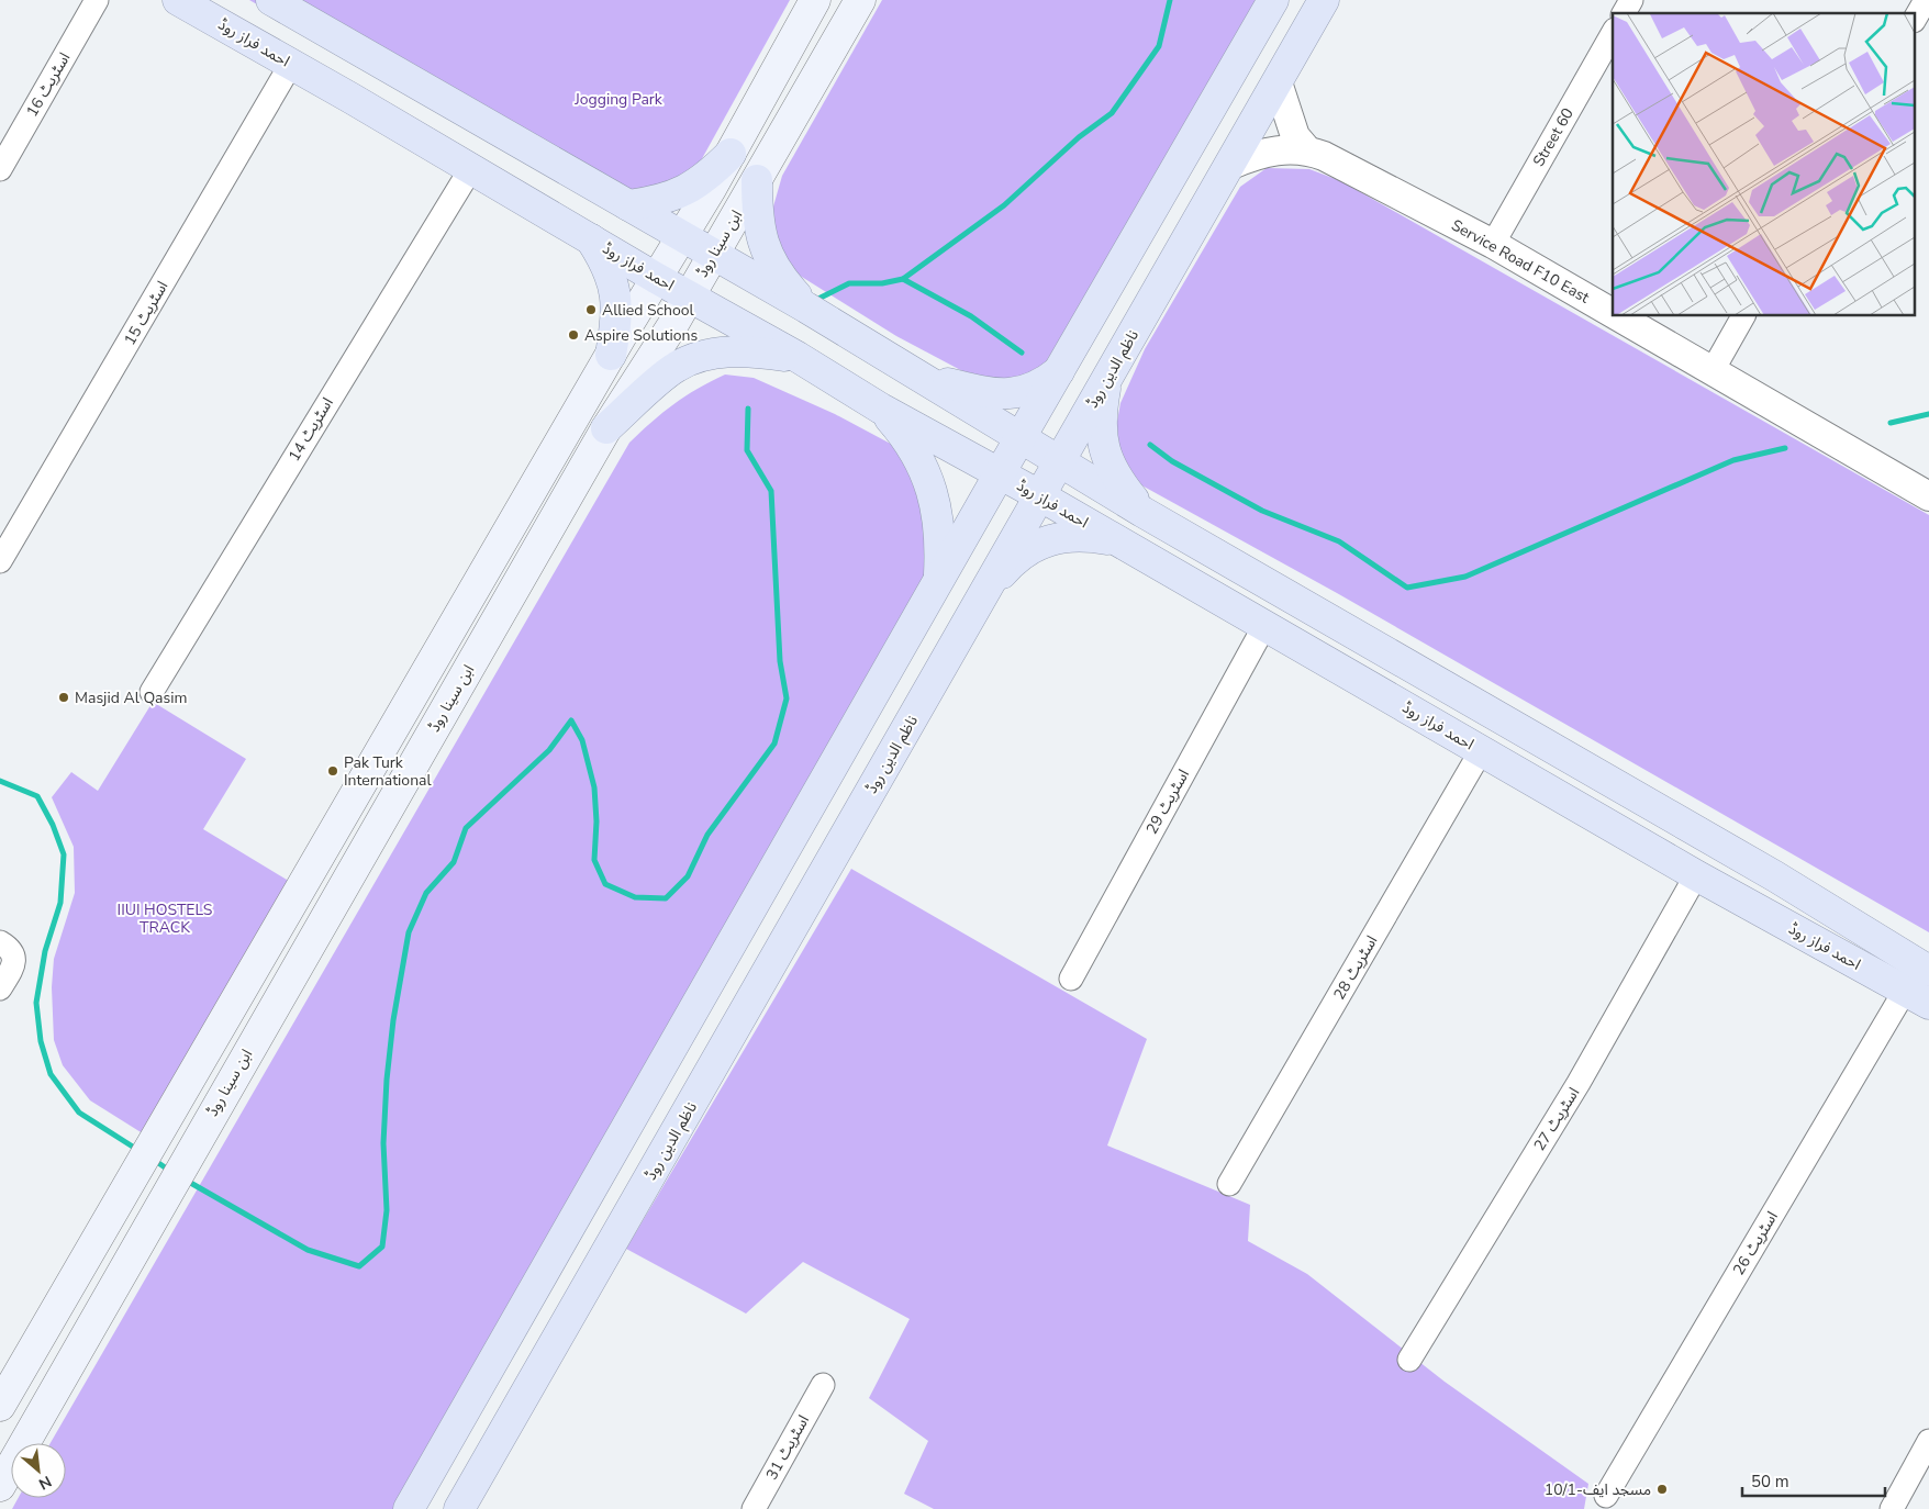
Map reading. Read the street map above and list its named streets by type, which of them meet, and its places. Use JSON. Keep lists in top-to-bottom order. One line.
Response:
{"streets":{"main road":["احمد فراز روڈ","ابن سینا روڈ","ناظم الدین روڈ"],"street":["اسٹریٹ 16","Street 60","Service Road F10 East","اسٹریٹ 15","اسٹریٹ 14","اسٹریٹ 29","اسٹریٹ 28","اسٹریٹ 27","اسٹریٹ 26","اسٹریٹ 31"]},"crossings":[["احمد فراز روڈ","ابن سینا روڈ"],["احمد فراز روڈ","اسٹریٹ 15"],["احمد فراز روڈ","ناظم الدین روڈ"],["احمد فراز روڈ","اسٹریٹ 14"],["احمد فراز روڈ","اسٹریٹ 29"],["احمد فراز روڈ","اسٹریٹ 28"],["احمد فراز روڈ","اسٹریٹ 27"],["احمد فراز روڈ","اسٹریٹ 26"],["Street 60","Service Road F10 East"],["Service Road F10 East","ناظم الدین روڈ"]],"parks":["Jogging Park","IIUI HOSTELS TRACK"],"places":["Allied School","Aspire Solutions","Masjid Al Qasim","Pak Turk International","مسجد ایف-10/1"],"scale_bar":"50 m","north":"bottom right"}
